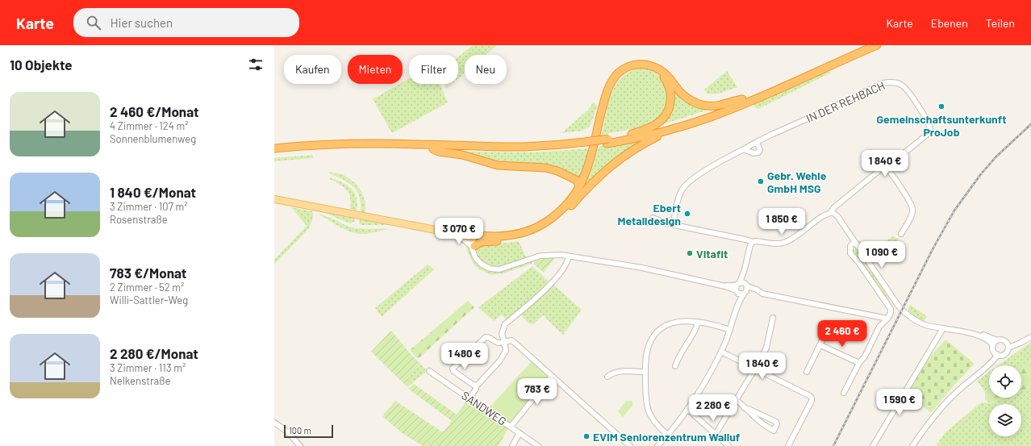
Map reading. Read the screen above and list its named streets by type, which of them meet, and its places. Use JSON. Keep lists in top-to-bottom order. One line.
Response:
{"streets":{"street":["IN DER REHBACH","SANDWEG"]},"places":["Gemeinschaftsunterkunft ProJob","Gebr. Wehle GmbH MSG","Ebert Metalldesign","Vitafit","EVIM Seniorenzentrum Walluf"],"scale_bar":"100 m","page":{"header":"Karte","search":"Hier suchen","nav":["Karte","Ebenen","Teilen"],"heading":"10 Objekte","chip":["Kaufen","Mieten","Filter","Neu"],"list":[{"name":"2 460 €/Monat","note":"4 Zimmer · 124 m² · Sonnenblumenweg"},{"name":"1 840 €/Monat","note":"3 Zimmer · 107 m² · Rosenstraße"},{"name":"783 €/Monat","note":"2 Zimmer · 52 m² · Willi-Sattler-Weg"},{"name":"2 280 €/Monat","note":"3 Zimmer · 113 m² · Nelkenstraße"}],"price":["1 840 €","1 850 €","3 070 €","1 090 €","2 460 €","1 480 €","1 840 €","783 €","1 590 €","2 280 €"],"scale":"100 m"}}
